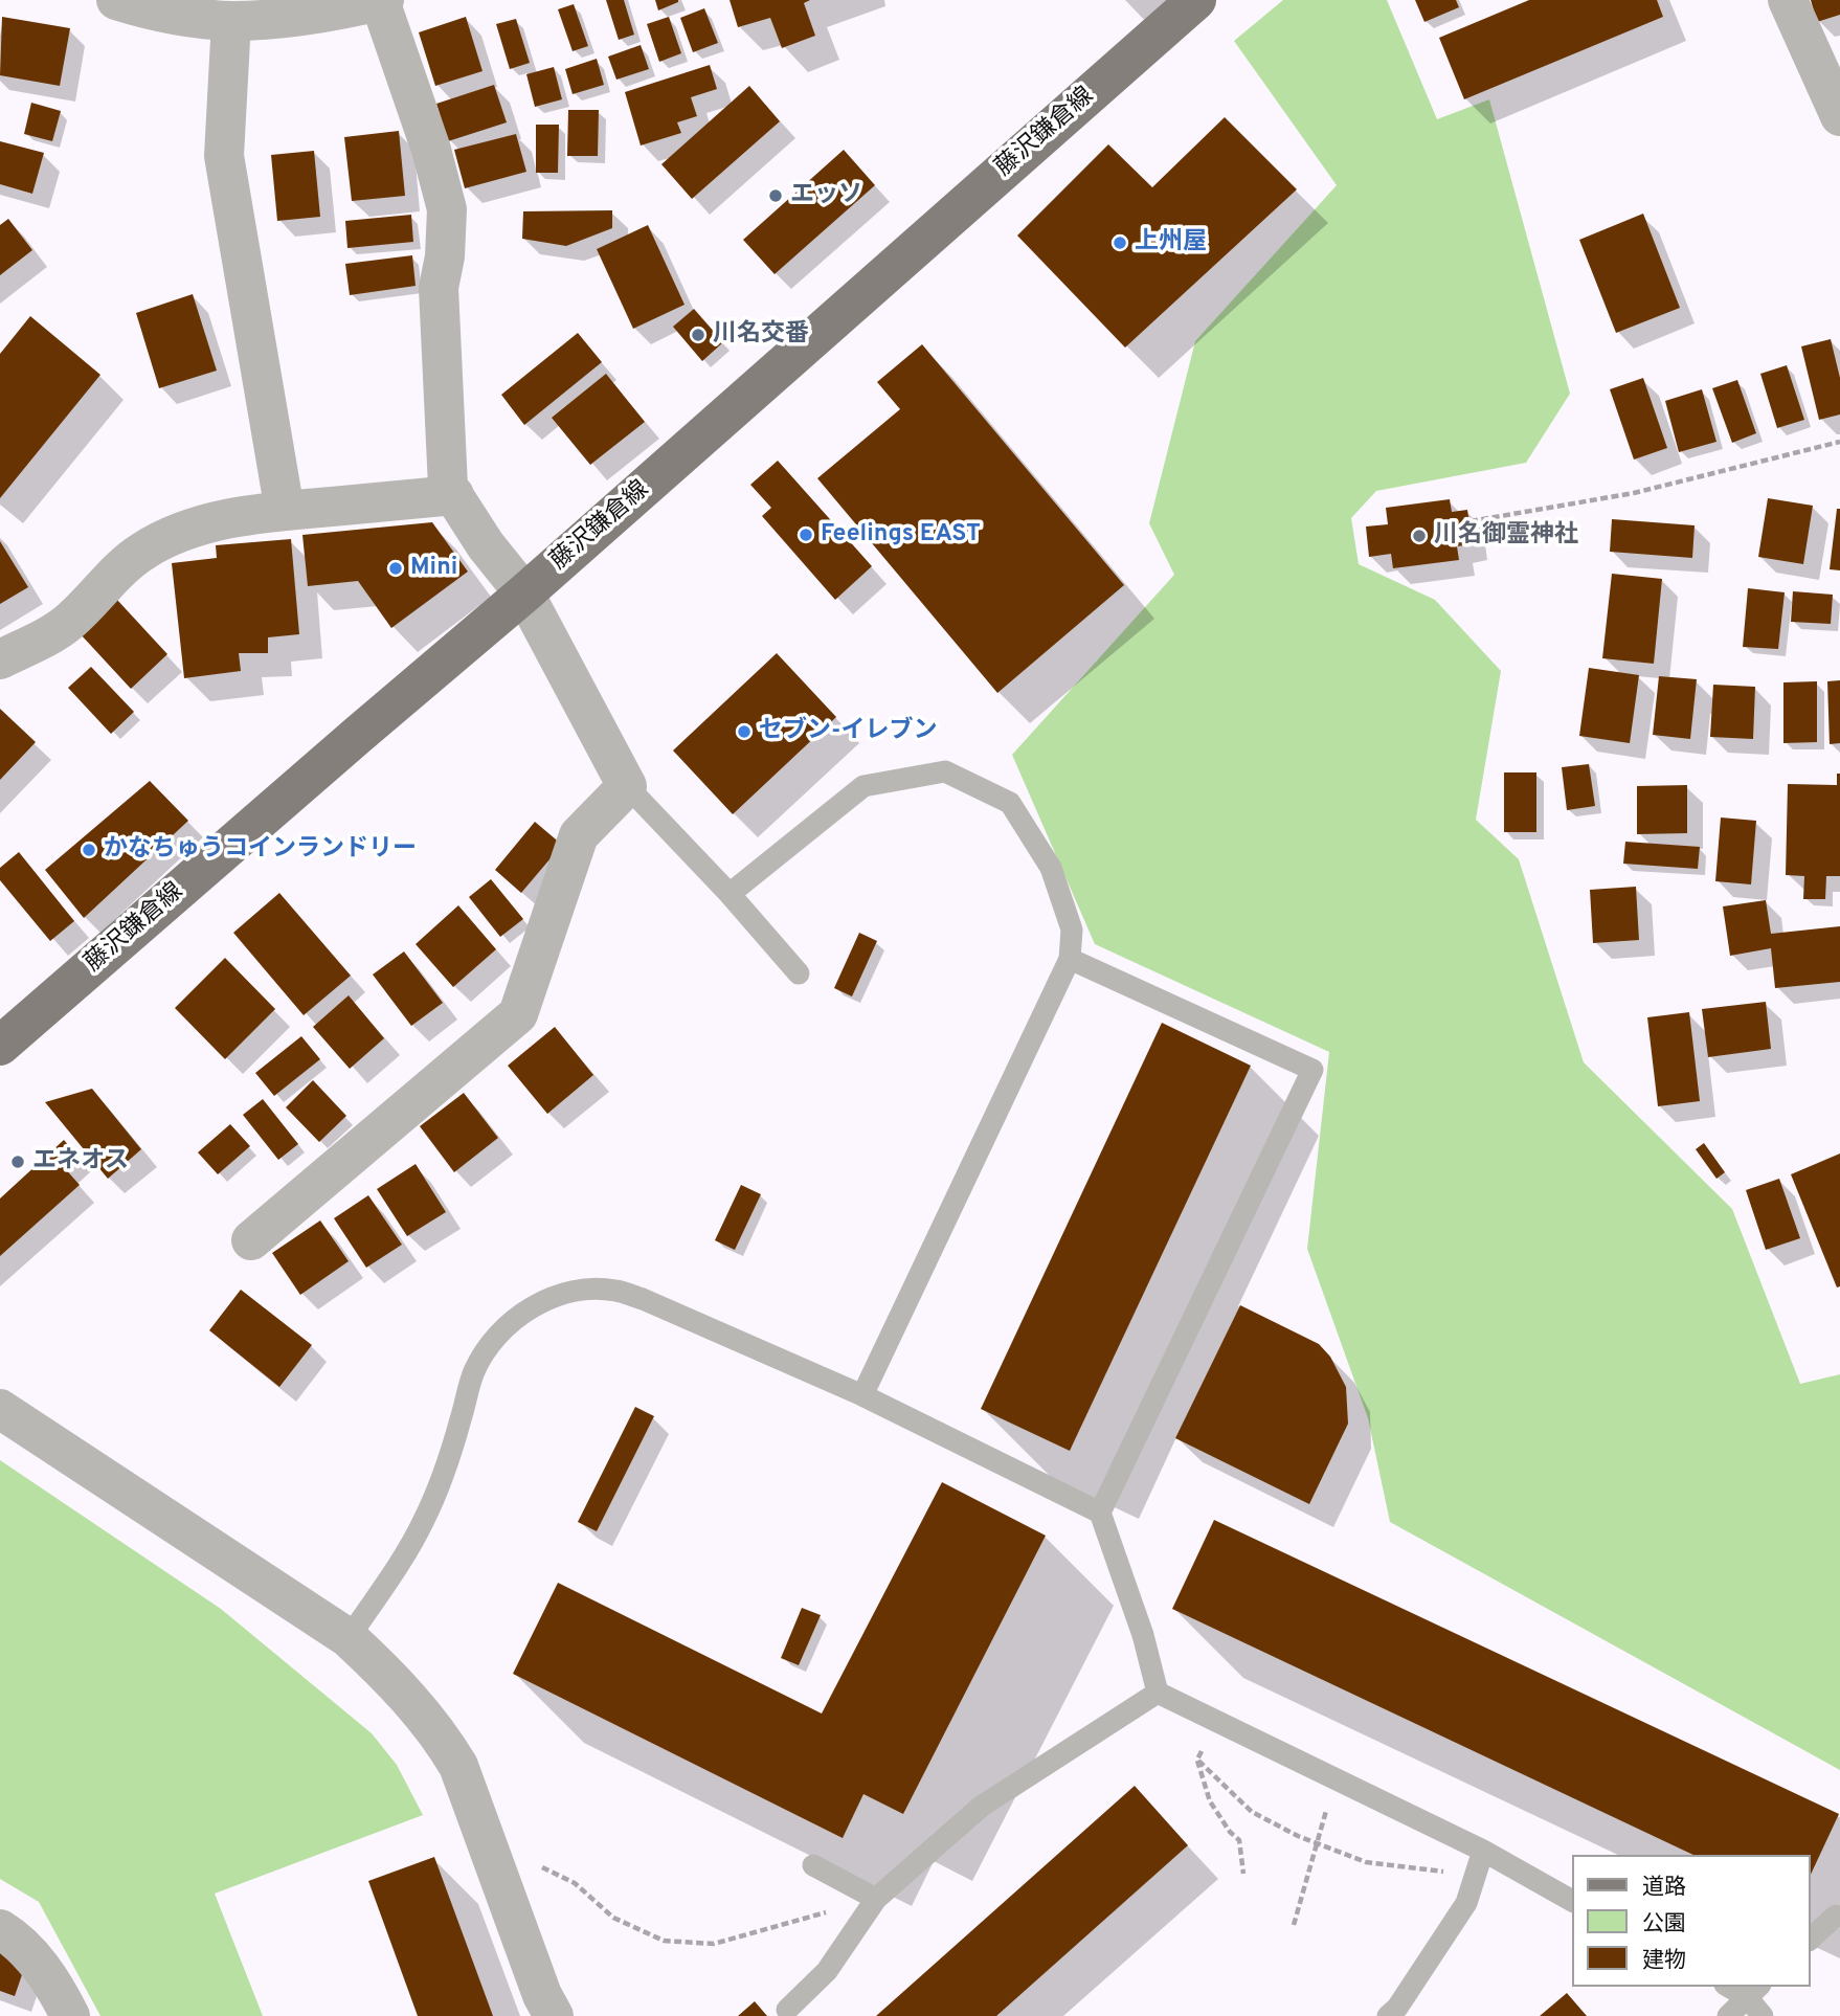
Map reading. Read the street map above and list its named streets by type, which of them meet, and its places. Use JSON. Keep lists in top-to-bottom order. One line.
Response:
{"streets":{"main road":["藤沢鎌倉線"]},"places":["エッソ","上州屋","川名交番","Feelings EAST","川名御霊神社","Mini","セブン-イレブン","かなちゅうコインランドリー","エネオス"],"legend":["道路","公園","建物"]}
